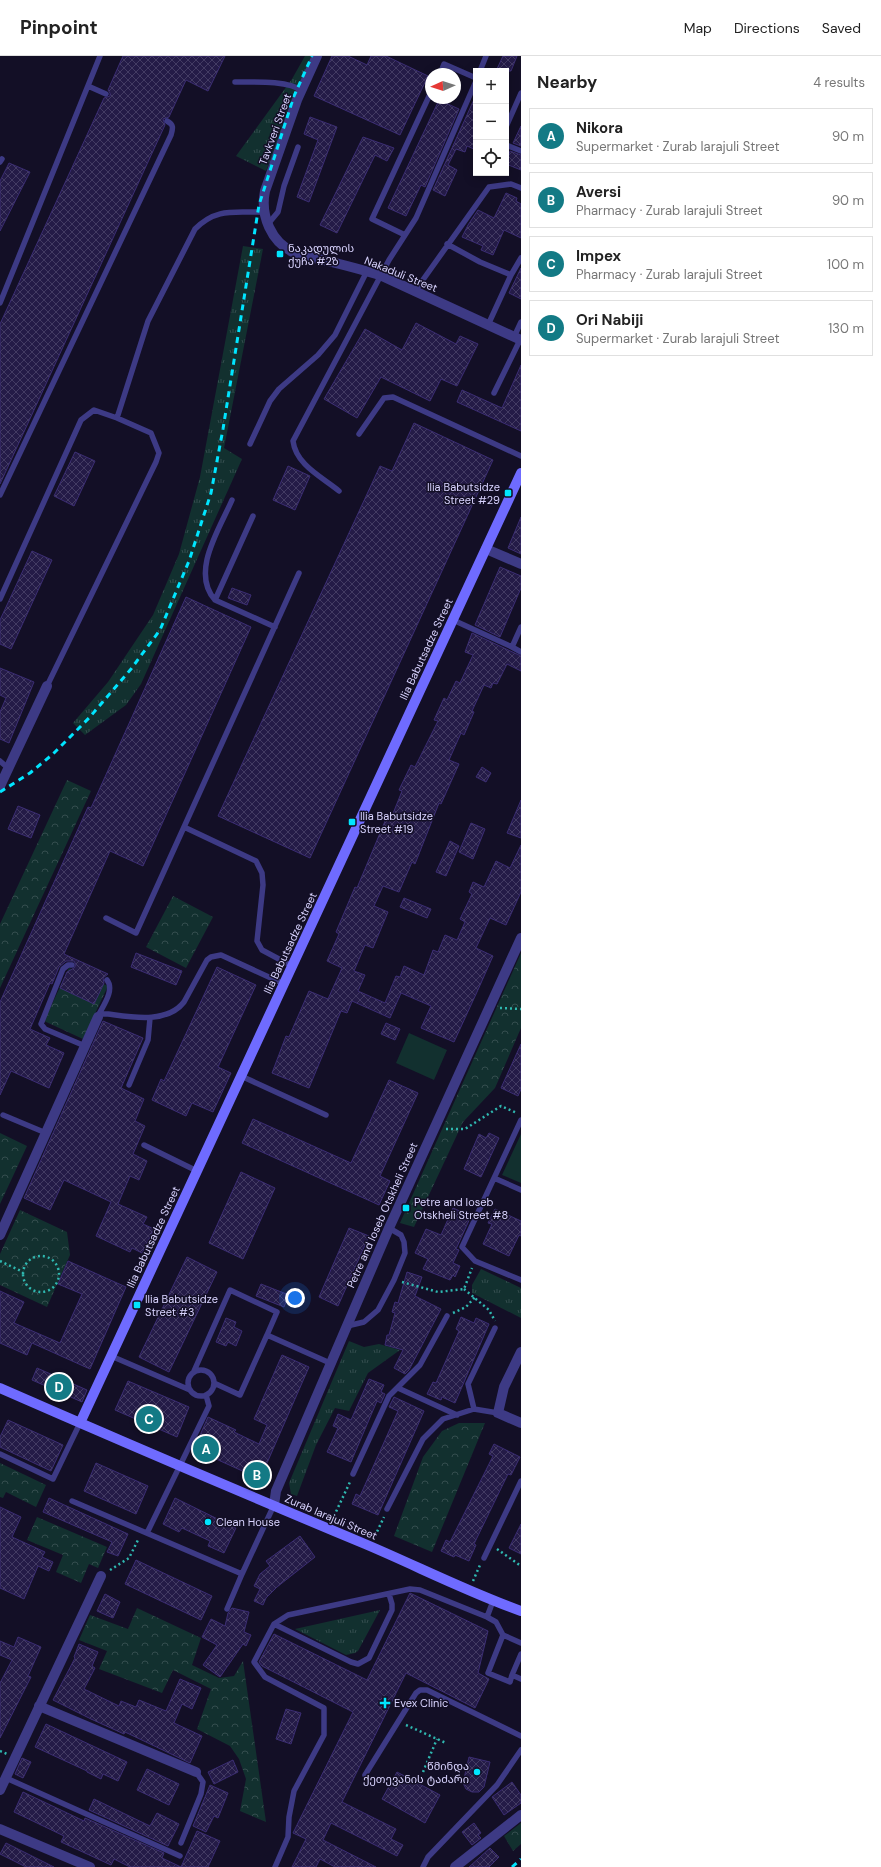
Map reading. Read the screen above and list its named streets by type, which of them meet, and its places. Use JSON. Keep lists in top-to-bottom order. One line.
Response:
{"streets":{"street":["Tavkveri Street","Nakaduli Street","Ilia Babutsadze Street","Petre and Ioseb Otskheli Street","Zurab Iarajuli Street"]},"crossings":[["Tavkveri Street","Nakaduli Street"],["Ilia Babutsadze Street","Zurab Iarajuli Street"],["Petre and Ioseb Otskheli Street","Zurab Iarajuli Street"]],"places":{"transit":["ნაკადულის ქუჩა #2ზ","Ilia Babutsidze Street #29","Ilia Babutsidze Street #19","Petre and Ioseb Otskheli Street #8","Ilia Babutsidze Street #3"],"other":["Clean House","წმინდა ქეთევანის ტაძარი"],"health":["Evex Clinic"]},"north":"left","page":{"header":"Pinpoint","nav":["Map","Directions","Saved"],"heading":["Nearby","4 results"],"map_buttons":["+","−"],"list":[{"mark":"A","name":"Nikora","note":"Supermarket · Zurab Iarajuli Street","value":"90 m"},{"mark":"B","name":"Aversi","note":"Pharmacy · Zurab Iarajuli Street","value":"90 m"},{"mark":"C","name":"Impex","note":"Pharmacy · Zurab Iarajuli Street","value":"100 m"},{"mark":"D","name":"Ori Nabiji","note":"Supermarket · Zurab Iarajuli Street","value":"130 m"}],"pins":["D","C","A","B"]}}
